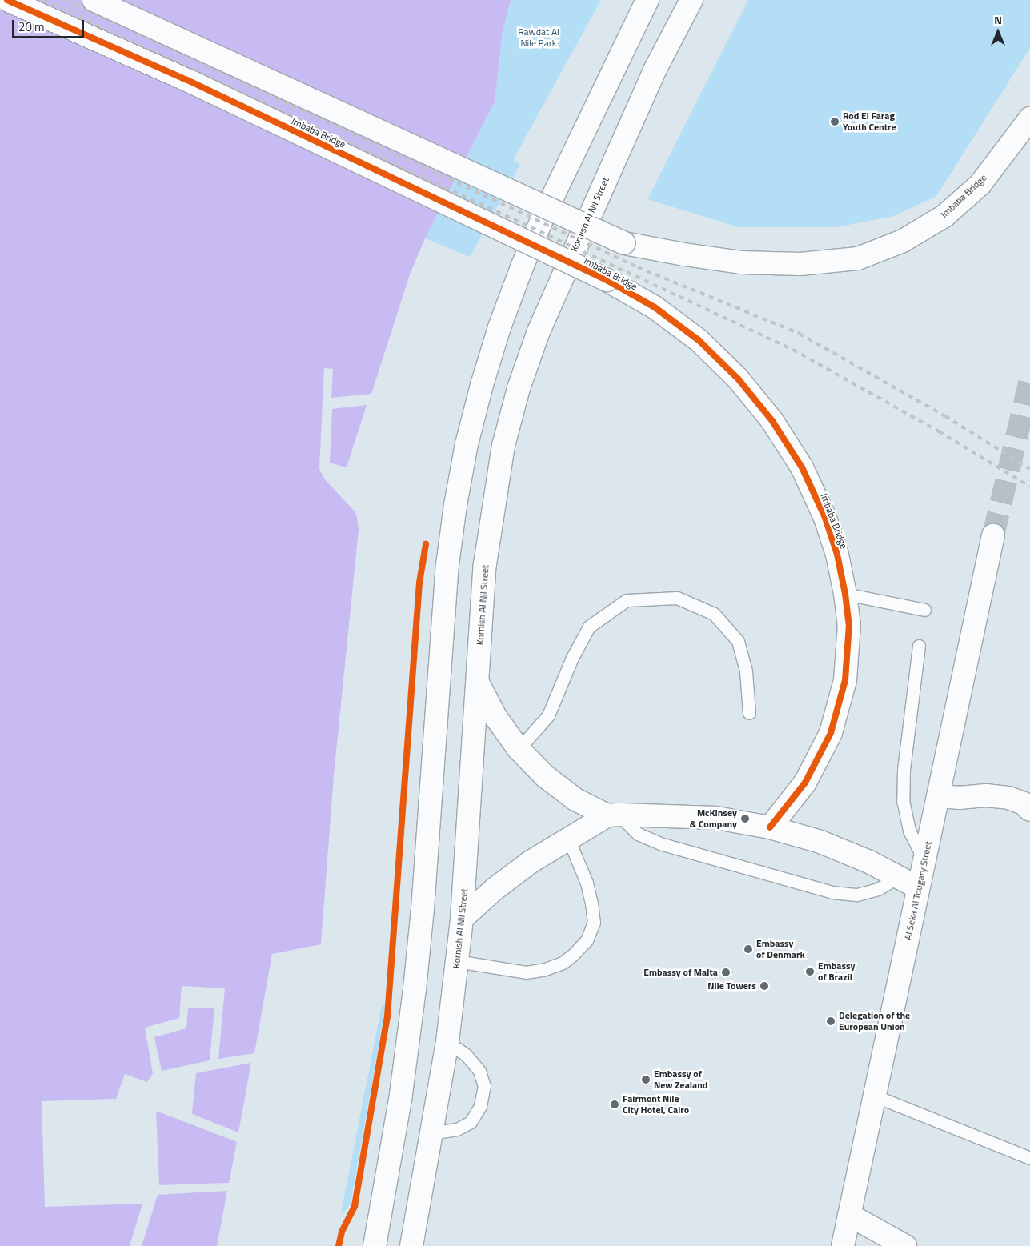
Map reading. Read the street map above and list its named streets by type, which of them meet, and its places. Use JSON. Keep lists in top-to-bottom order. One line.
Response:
{"streets":{"main road":["Imbaba Bridge","Kornish Al Nil Street","Al Seka Al Tougary Street"]},"parks":["Rawdat Al Nile Park"],"places":["Rod El Farag Youth Centre","McKinsey & Company","Embassy of Denmark","Embassy of Brazil","Embassy of Malta","Nile Towers","Delegation of the European Union","Embassy of New Zealand","Fairmont Nile City Hotel, Cairo"],"scale_bar":"20 m","north":"top"}
